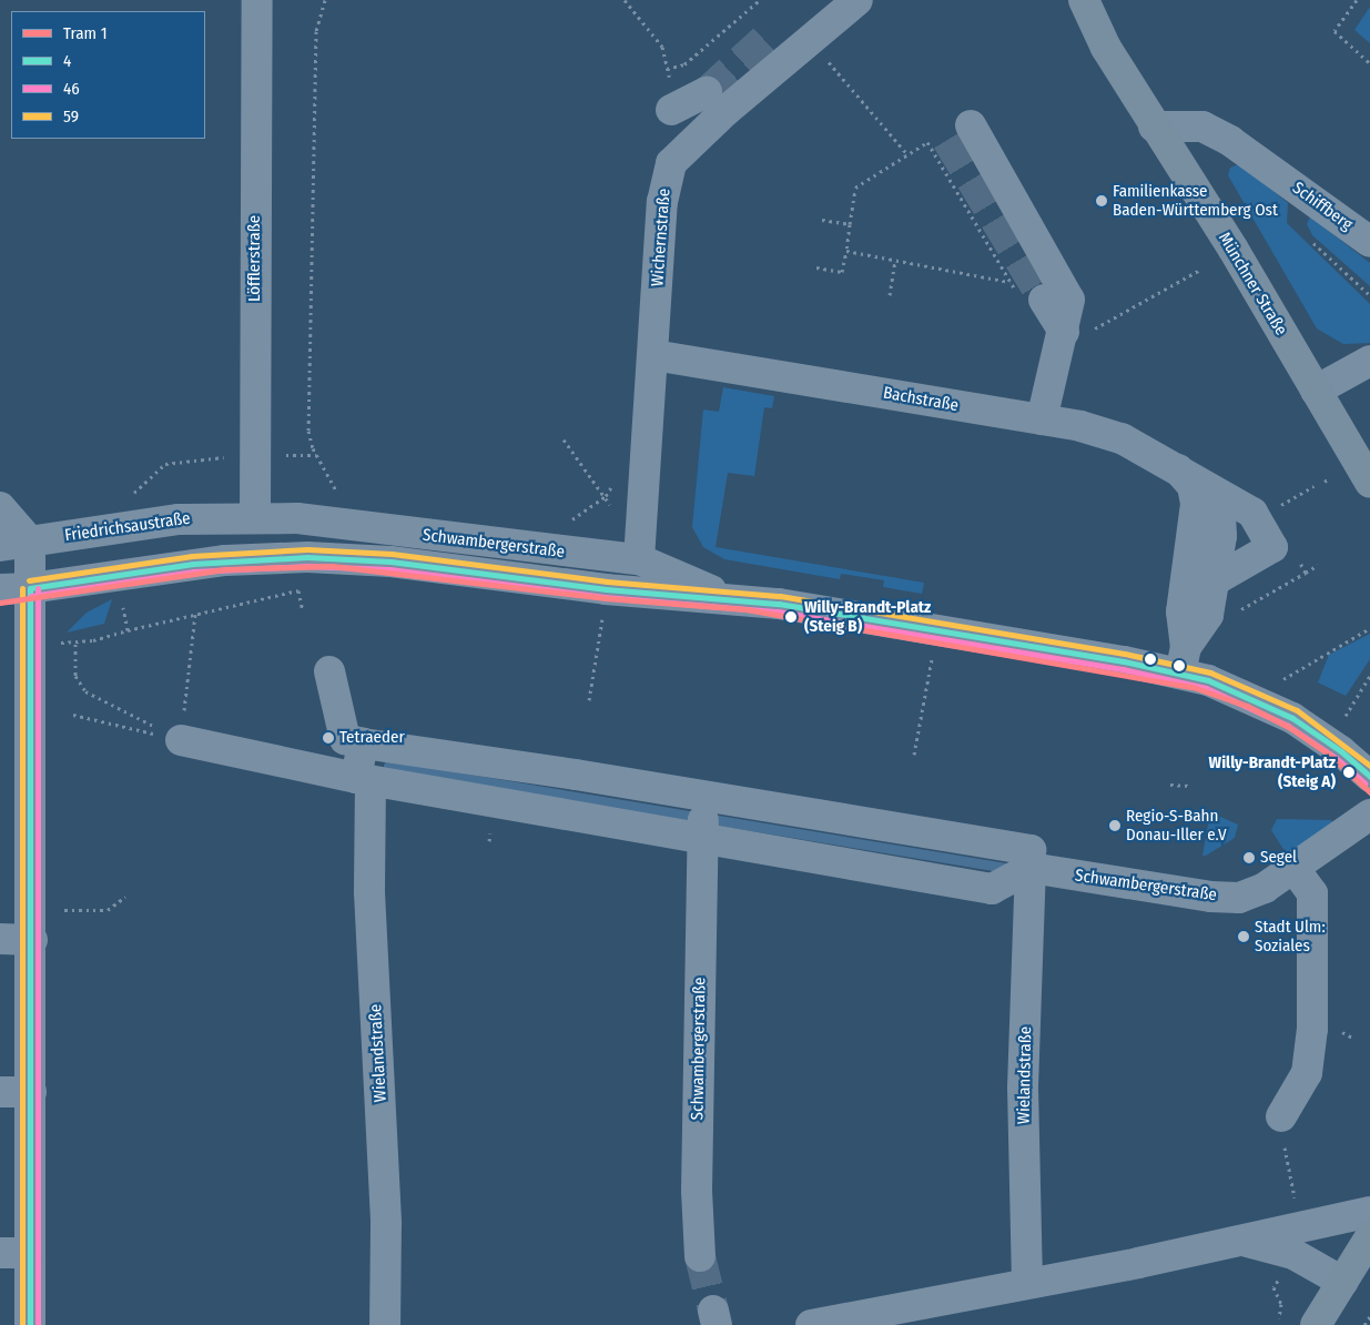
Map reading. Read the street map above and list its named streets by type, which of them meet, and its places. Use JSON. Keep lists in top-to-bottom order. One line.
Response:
{"streets":{"main road":["Münchner Straße"],"street":["Schiffberg","Wichernstraße","Löfflerstraße","Bachstraße","Friedrichsaustraße","Schwambergerstraße","Wielandstraße"]},"crossings":[["Schiffberg","Münchner Straße"],["Wichernstraße","Bachstraße"],["Wichernstraße","Schwambergerstraße"],["Löfflerstraße","Friedrichsaustraße"],["Löfflerstraße","Schwambergerstraße"],["Bachstraße","Schwambergerstraße"],["Friedrichsaustraße","Schwambergerstraße"],["Schwambergerstraße","Wielandstraße"]],"places":["Familienkasse Baden-Württemberg Ost","Willy-Brandt-Platz (Steig B)","Tetraeder","Willy-Brandt-Platz (Steig A)","Regio-S-Bahn Donau-Iller e.V","Segel","Stadt Ulm: Soziales"],"lines":["transit line 59","transit line 4","tram line 1","transit line 46"],"legend":["Tram 1","4","46","59"]}
